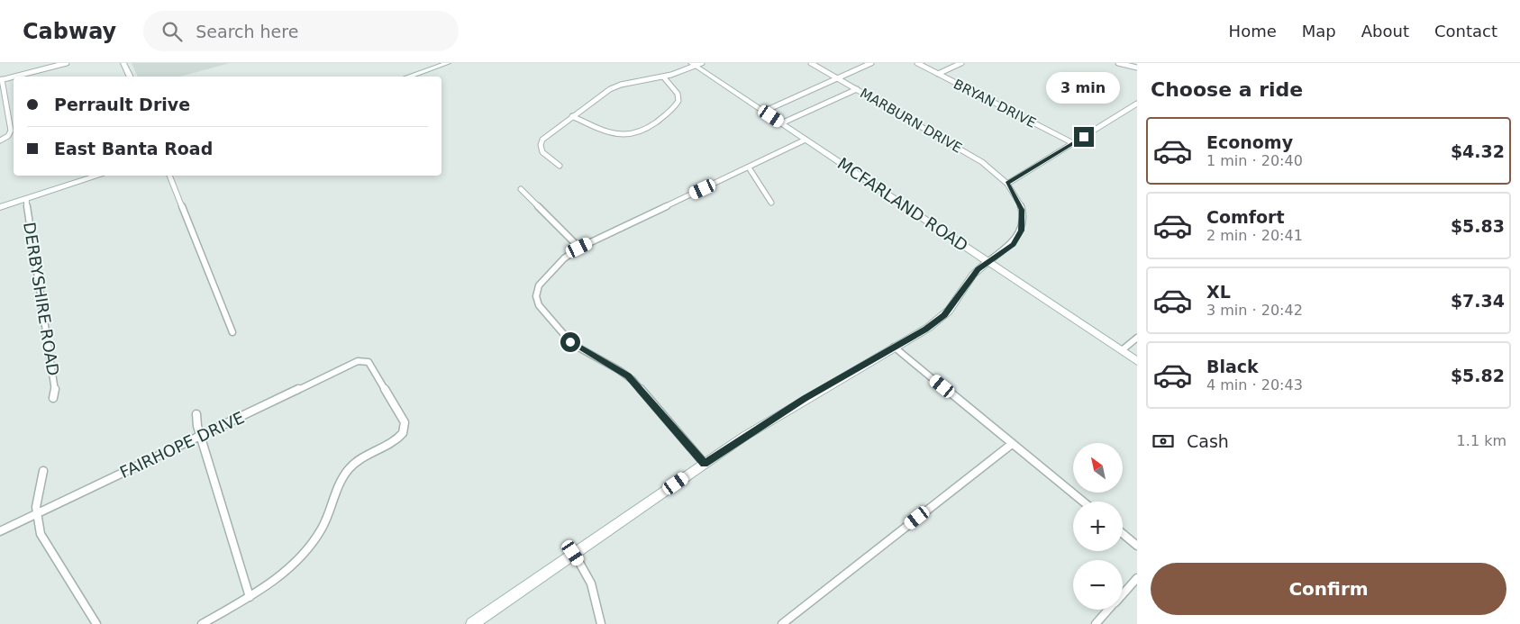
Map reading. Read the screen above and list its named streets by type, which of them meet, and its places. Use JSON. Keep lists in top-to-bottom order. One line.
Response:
{"streets":{"street":["BRYAN DRIVE","MARBURN DRIVE","MCFARLAND ROAD","DERBYSHIRE ROAD","FAIRHOPE DRIVE"]},"crossings":[["MARBURN DRIVE","MCFARLAND ROAD"]],"north":"top left","page":{"header":"Cabway","search":"Search here","nav":["Home","Map","About","Contact"],"heading":"Choose a ride","bubble":"3 min","banner":["Perrault Drive","East Banta Road"],"list":[{"name":"Economy","note":"1 min · 20:40","value":"$4.32"},{"name":"Comfort","note":"2 min · 20:41","value":"$5.83"},{"name":"XL","note":"3 min · 20:42","value":"$7.34"},{"name":"Black","note":"4 min · 20:43","value":"$5.82"}],"pay":["Cash","1.1 km"],"map_buttons":["+","−"],"buttons":"Confirm"}}
